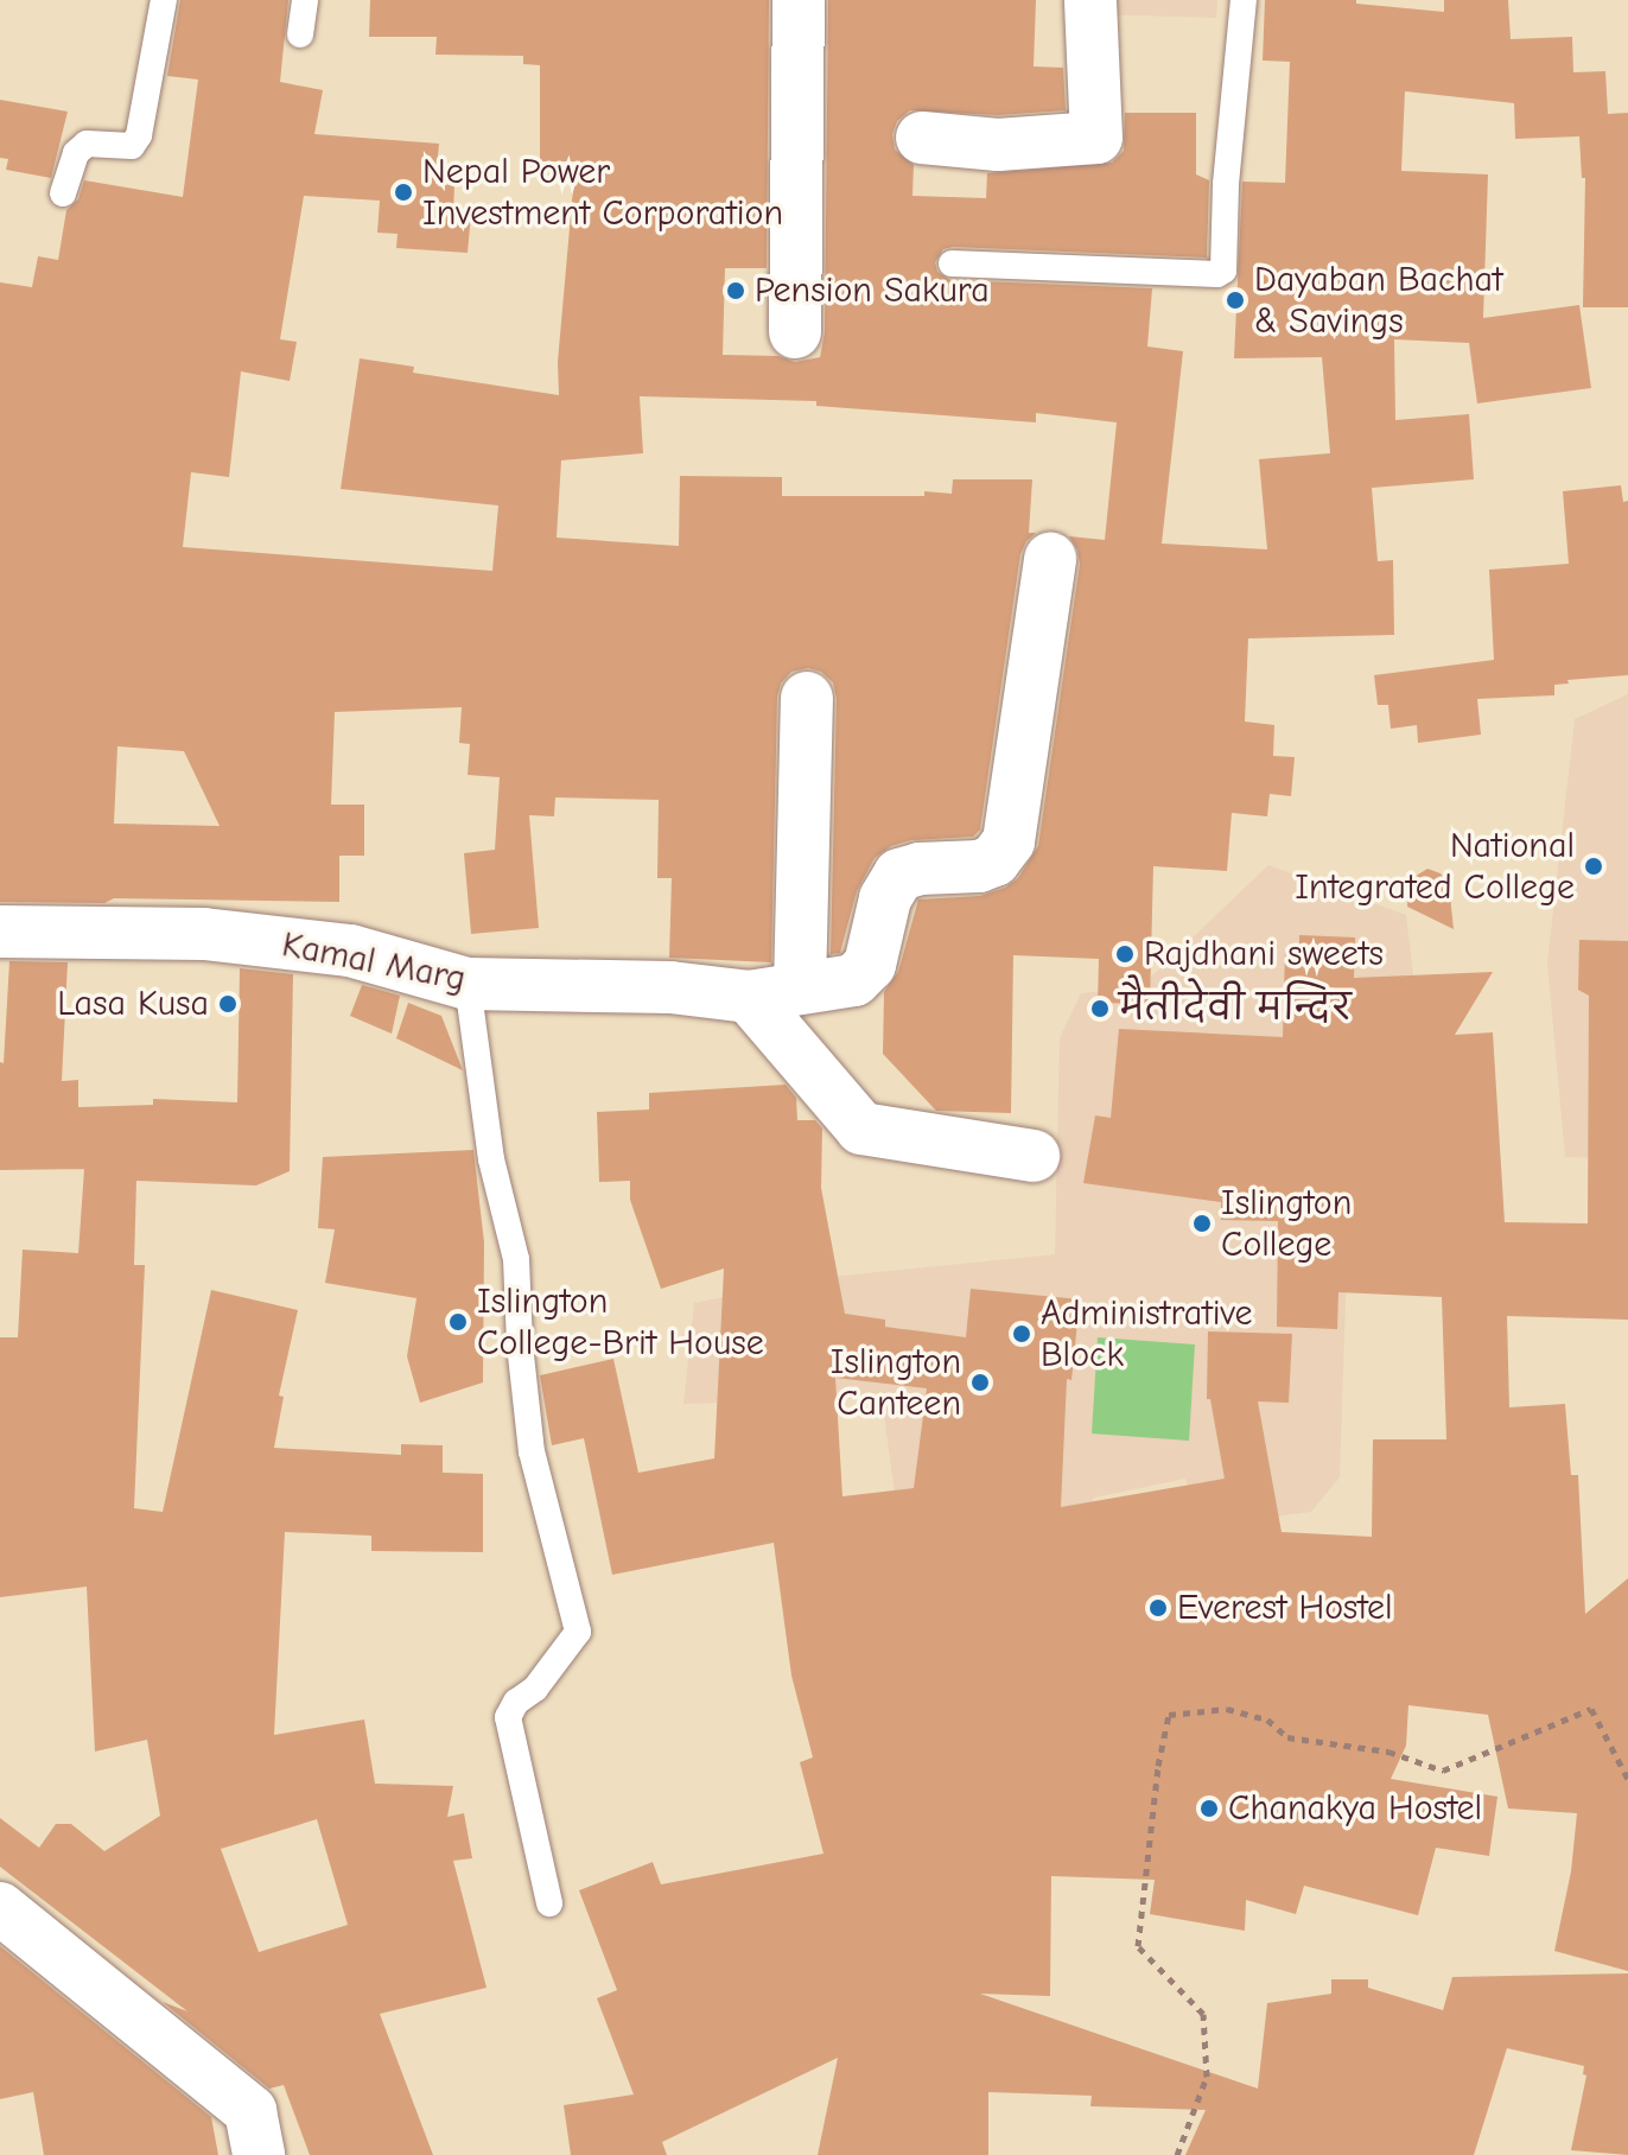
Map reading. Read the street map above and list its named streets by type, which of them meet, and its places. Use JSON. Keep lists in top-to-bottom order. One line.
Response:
{"streets":{"street":["Kamal Marg"]},"places":["Nepal Power Investment Corporation","Pension Sakura","Dayaban Bachat & Savings","National Integrated College","Rajdhani sweets","Lasa Kusa","मैतीदेवी मन्दिर","Islington College","Islington College-Brit House","Administrative Block","Islington Canteen","Everest Hostel","Chanakya Hostel"]}
